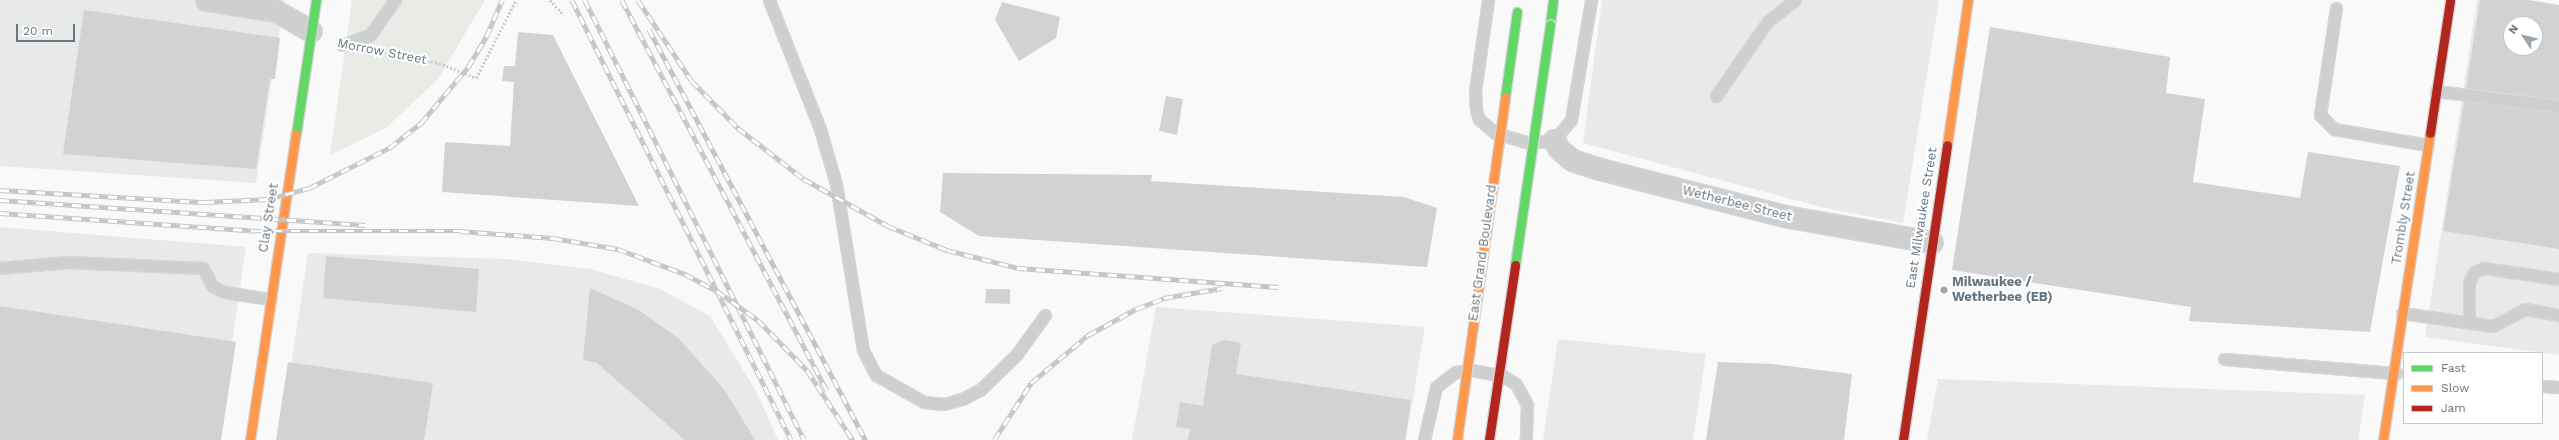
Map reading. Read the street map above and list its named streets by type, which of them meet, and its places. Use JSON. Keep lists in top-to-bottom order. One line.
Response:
{"streets":{"street":["Wetherbee Street","Clay Street","East Milwaukee Street","Trombly Street","East Grand Boulevard"],"path":["Morrow Street"]},"crossings":[["Wetherbee Street","East Milwaukee Street"]],"places":["Milwaukee / Wetherbee (EB)"],"legend":["Fast","Slow","Jam"],"scale_bar":"20 m","north":"top left"}
